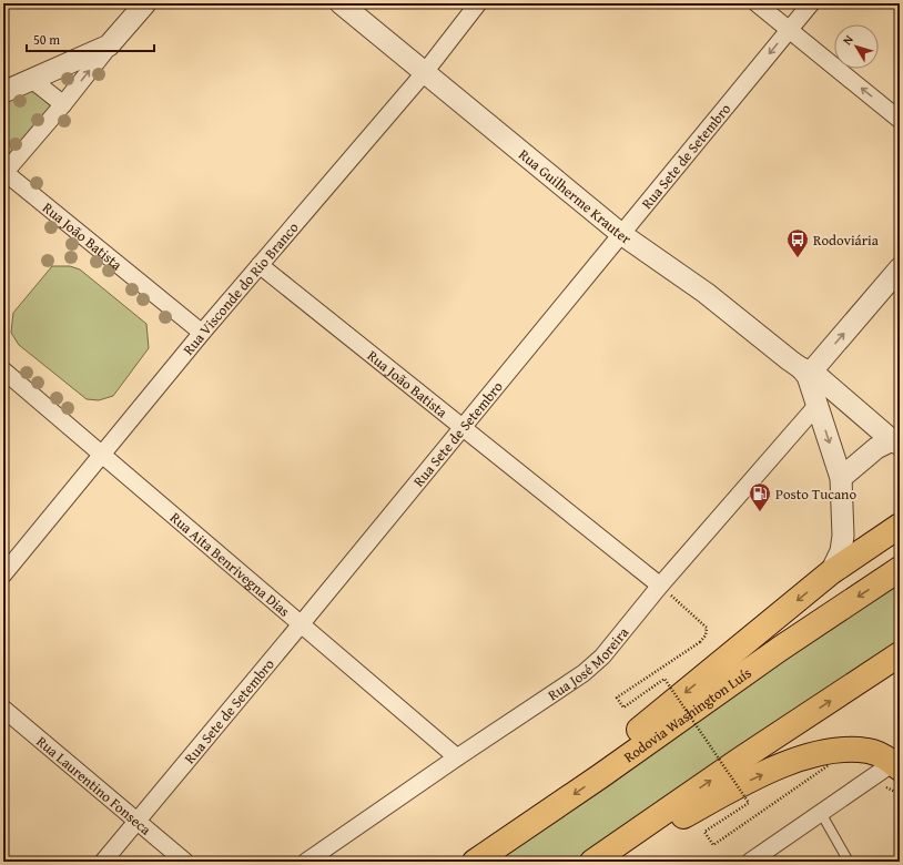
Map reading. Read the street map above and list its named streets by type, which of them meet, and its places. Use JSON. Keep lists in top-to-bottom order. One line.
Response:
{"streets":{"highway":["Rodovia Washington Luís"],"street":["Rua Sete de Setembro","Rua Guilherme Krauter","Rua João Batista","Rua Visconde do Rio Branco","Rua Aita Benrivegna Dias","Rua José Moreira","Rua Laurentino Fonseca"]},"crossings":[["Rua Sete de Setembro","Rua Guilherme Krauter"],["Rua Sete de Setembro","Rua João Batista"],["Rua Sete de Setembro","Rua Aita Benrivegna Dias"],["Rua Sete de Setembro","Rua Laurentino Fonseca"],["Rua Guilherme Krauter","Rua Visconde do Rio Branco"],["Rua João Batista","Rua Visconde do Rio Branco"],["Rua João Batista","Rua José Moreira"],["Rua Visconde do Rio Branco","Rua Aita Benrivegna Dias"],["Rua Aita Benrivegna Dias","Rua José Moreira"]],"places":{"bus stop":["Rodoviária"],"fuel station":["Posto Tucano"]},"scale_bar":"50 m","north":"top left"}
